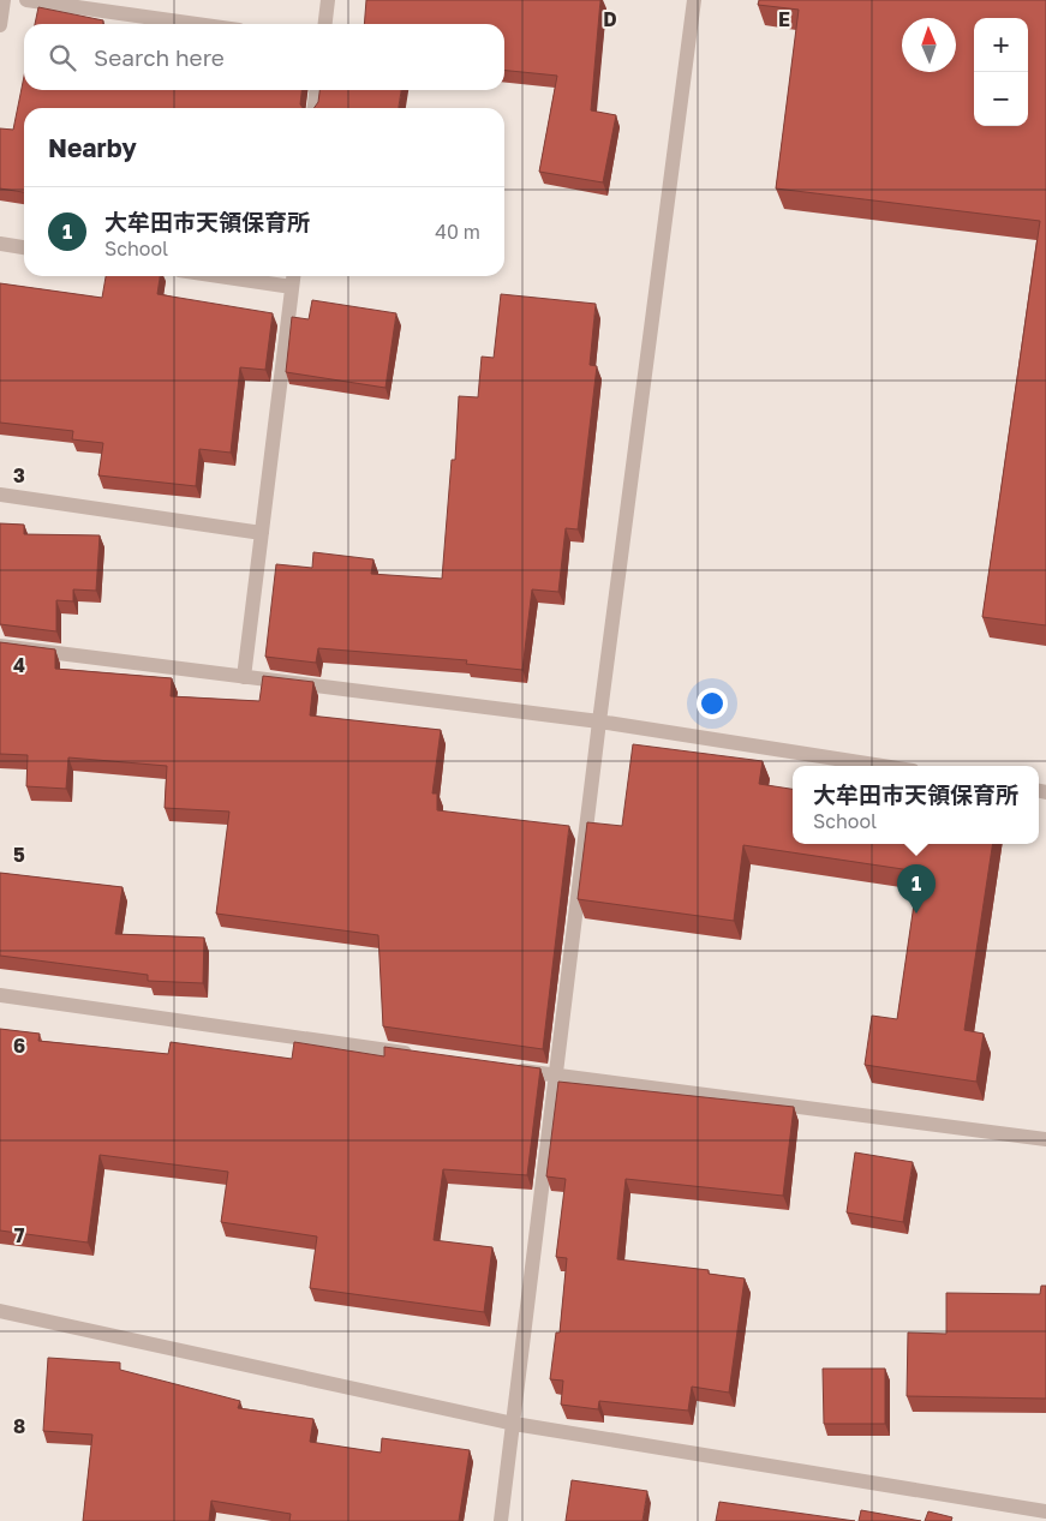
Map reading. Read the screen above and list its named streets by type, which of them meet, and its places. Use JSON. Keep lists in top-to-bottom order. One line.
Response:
{"north":"top","page":{"map_buttons":["+","−"],"search":"Search here","heading":"Nearby","list":[{"mark":"1","name":"大牟田市天領保育所","note":"School","value":"40 m"}],"popup":["大牟田市天領保育所","School"],"pins":"1"},"grid":{"columns":["D","E"],"rows":["3","4","5","6","7","8"]}}
